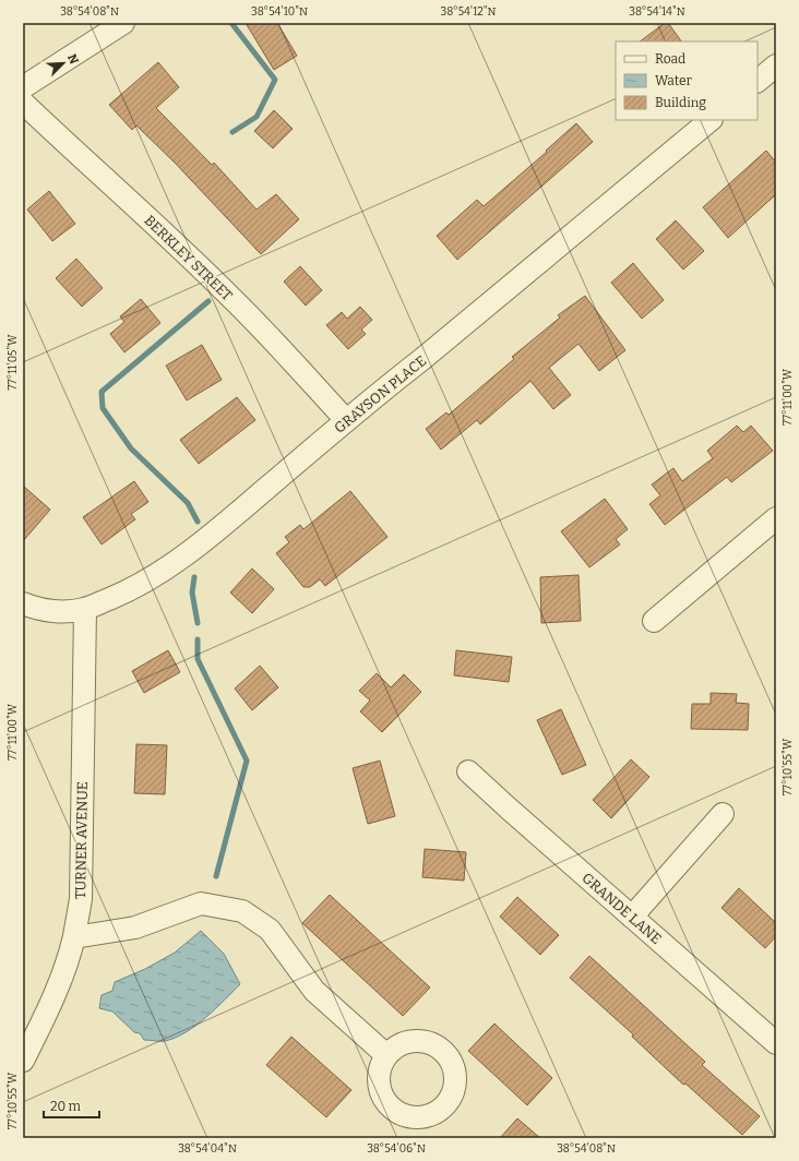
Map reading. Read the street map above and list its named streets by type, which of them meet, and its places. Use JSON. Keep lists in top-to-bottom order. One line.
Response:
{"streets":{"street":["BERKLEY STREET","GRAYSON PLACE","TURNER AVENUE","GRANDE LANE"]},"crossings":[["BERKLEY STREET","GRAYSON PLACE"],["GRAYSON PLACE","TURNER AVENUE"]],"legend":["Road","Water","Building"],"scale_bar":"20 m","north":"top right","coordinates":["38°54'08\"N","38°54'10\"N","38°54'12\"N","38°54'14\"N","77°11'05\"W","77°11'00\"W","77°10'55\"W","38°54'04\"N","38°54'06\"N"]}
